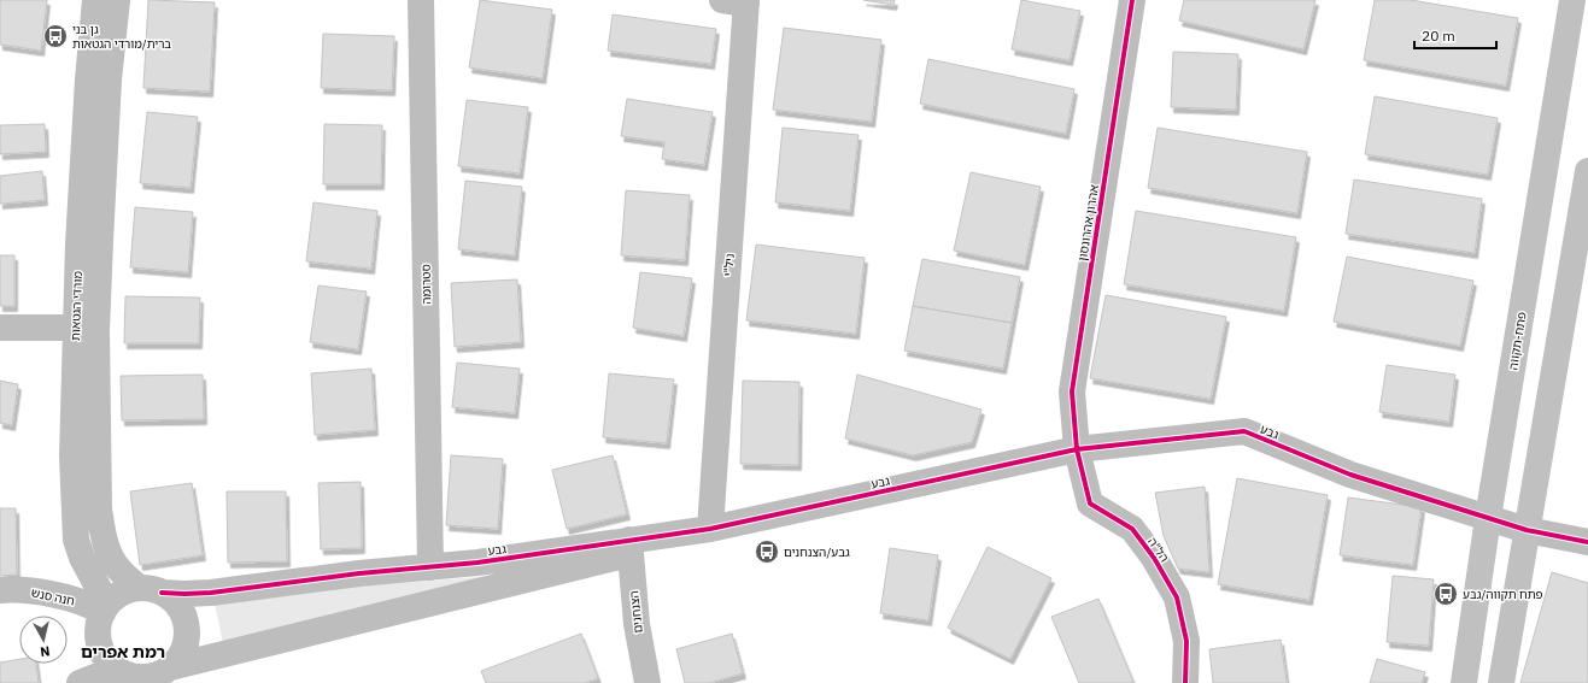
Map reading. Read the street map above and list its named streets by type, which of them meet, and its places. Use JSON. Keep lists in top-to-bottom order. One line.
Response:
{"streets":{"main road":["פתח-תקווה"],"street":["אהרון אהרונסון","ניל\"י","סטרומה","מורדי הגטאות","גבע","הל\"ה","חנה סנש","הצנחנים"]},"crossings":[["אהרון אהרונסון","גבע"],["אהרון אהרונסון","הל\"ה"],["ניל\"י","גבע"],["סטרומה","גבע"],["מורדי הגטאות","גבע"],["מורדי הגטאות","חנה סנש"],["פתח-תקווה","גבע"],["גבע","הל\"ה"],["גבע","חנה סנש"],["גבע","הצנחנים"]],"districts":["רמת אפרים"],"places":{"bus stop":["גן בני ברית/מורדי הגטאות","גבע/הצנחנים","פתח תקווה/גבע"]},"scale_bar":"20 m","north":"bottom"}
